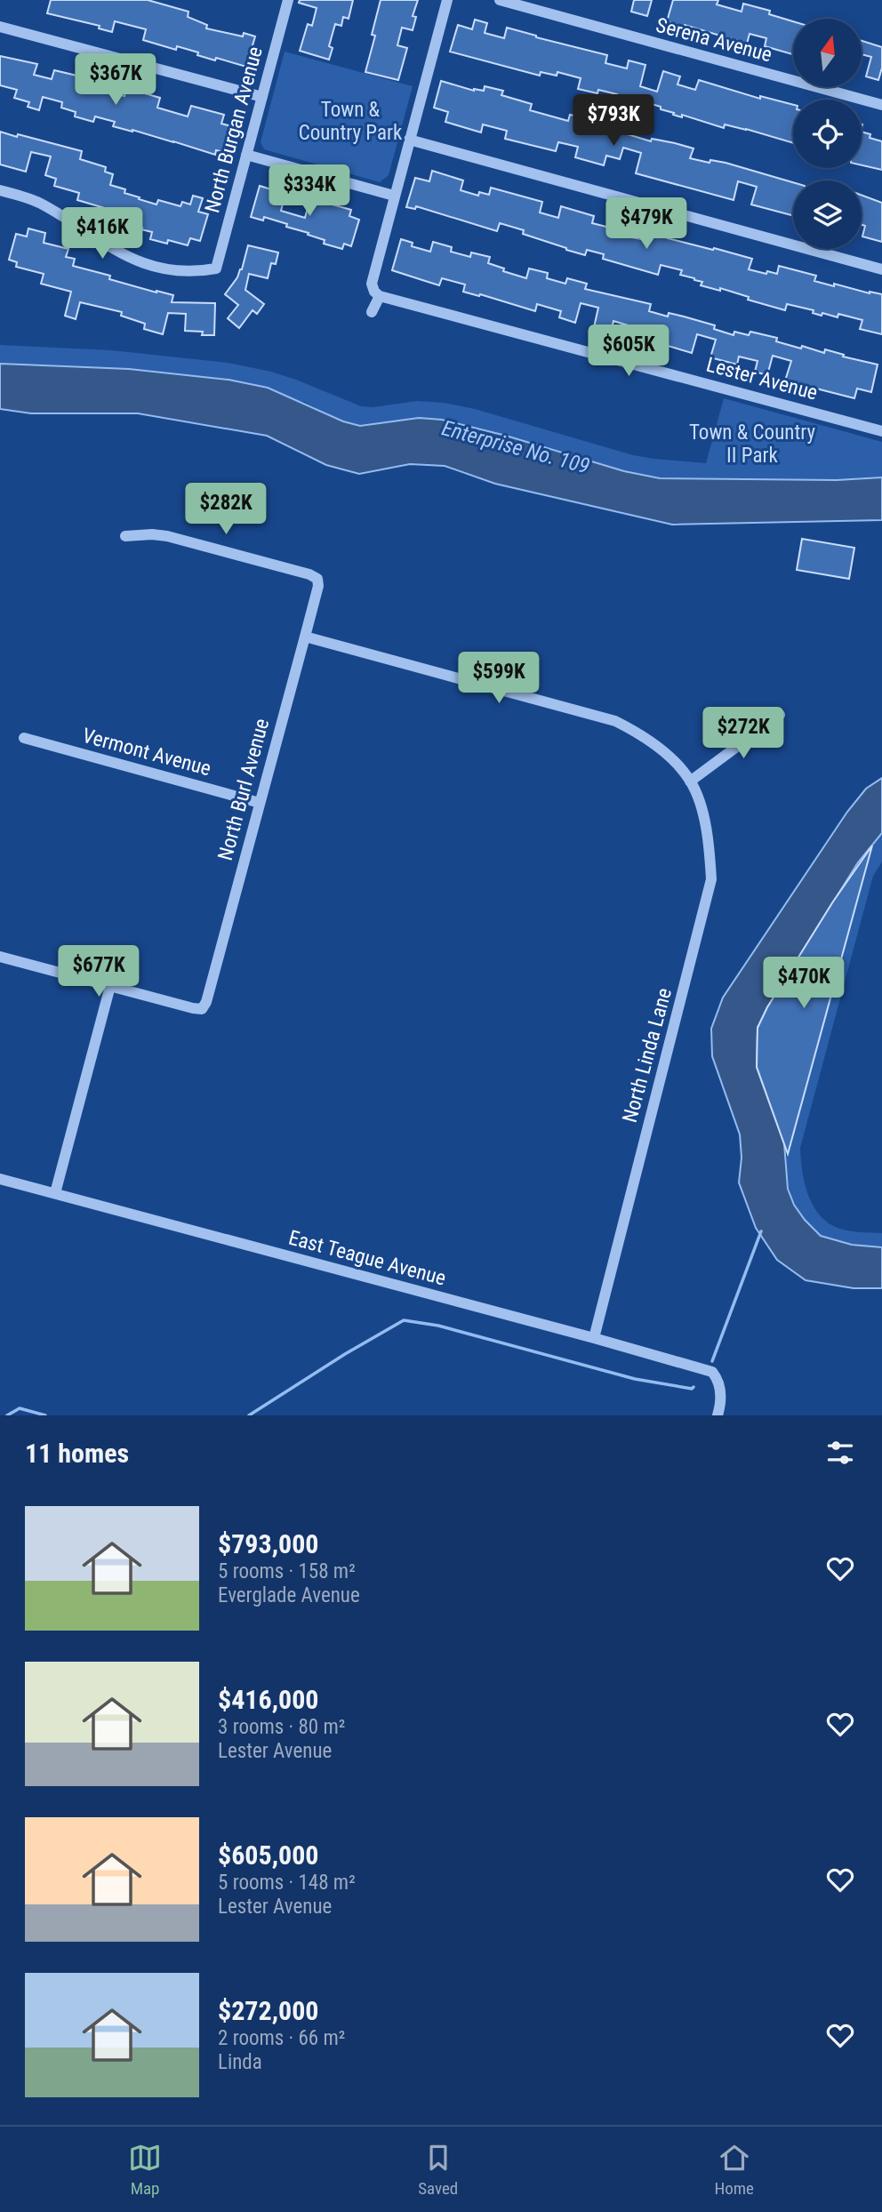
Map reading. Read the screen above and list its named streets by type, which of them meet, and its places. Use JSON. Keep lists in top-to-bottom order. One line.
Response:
{"streets":{"street":["Serena Avenue","North Burgan Avenue","Lester Avenue","Vermont Avenue","North Burl Avenue","North Linda Lane","East Teague Avenue"]},"crossings":[["Vermont Avenue","North Burl Avenue"],["North Linda Lane","East Teague Avenue"]],"water":["Enterprise No. 109"],"parks":["Town & Country Park","Town & Country II Park"],"north":"top","page":{"price":["$367K","$793K","$334K","$479K","$416K","$605K","$282K","$599K","$272K","$677K","$470K"],"heading":"11 homes","list":[{"name":"$793,000","note":"5 rooms · 158 m² · Everglade Avenue"},{"name":"$416,000","note":"3 rooms · 80 m² · Lester Avenue"},{"name":"$605,000","note":"5 rooms · 148 m² · Lester Avenue"},{"name":"$272,000","note":"2 rooms · 66 m² · Linda"}],"tabs":["Map","Saved","Home"]}}
